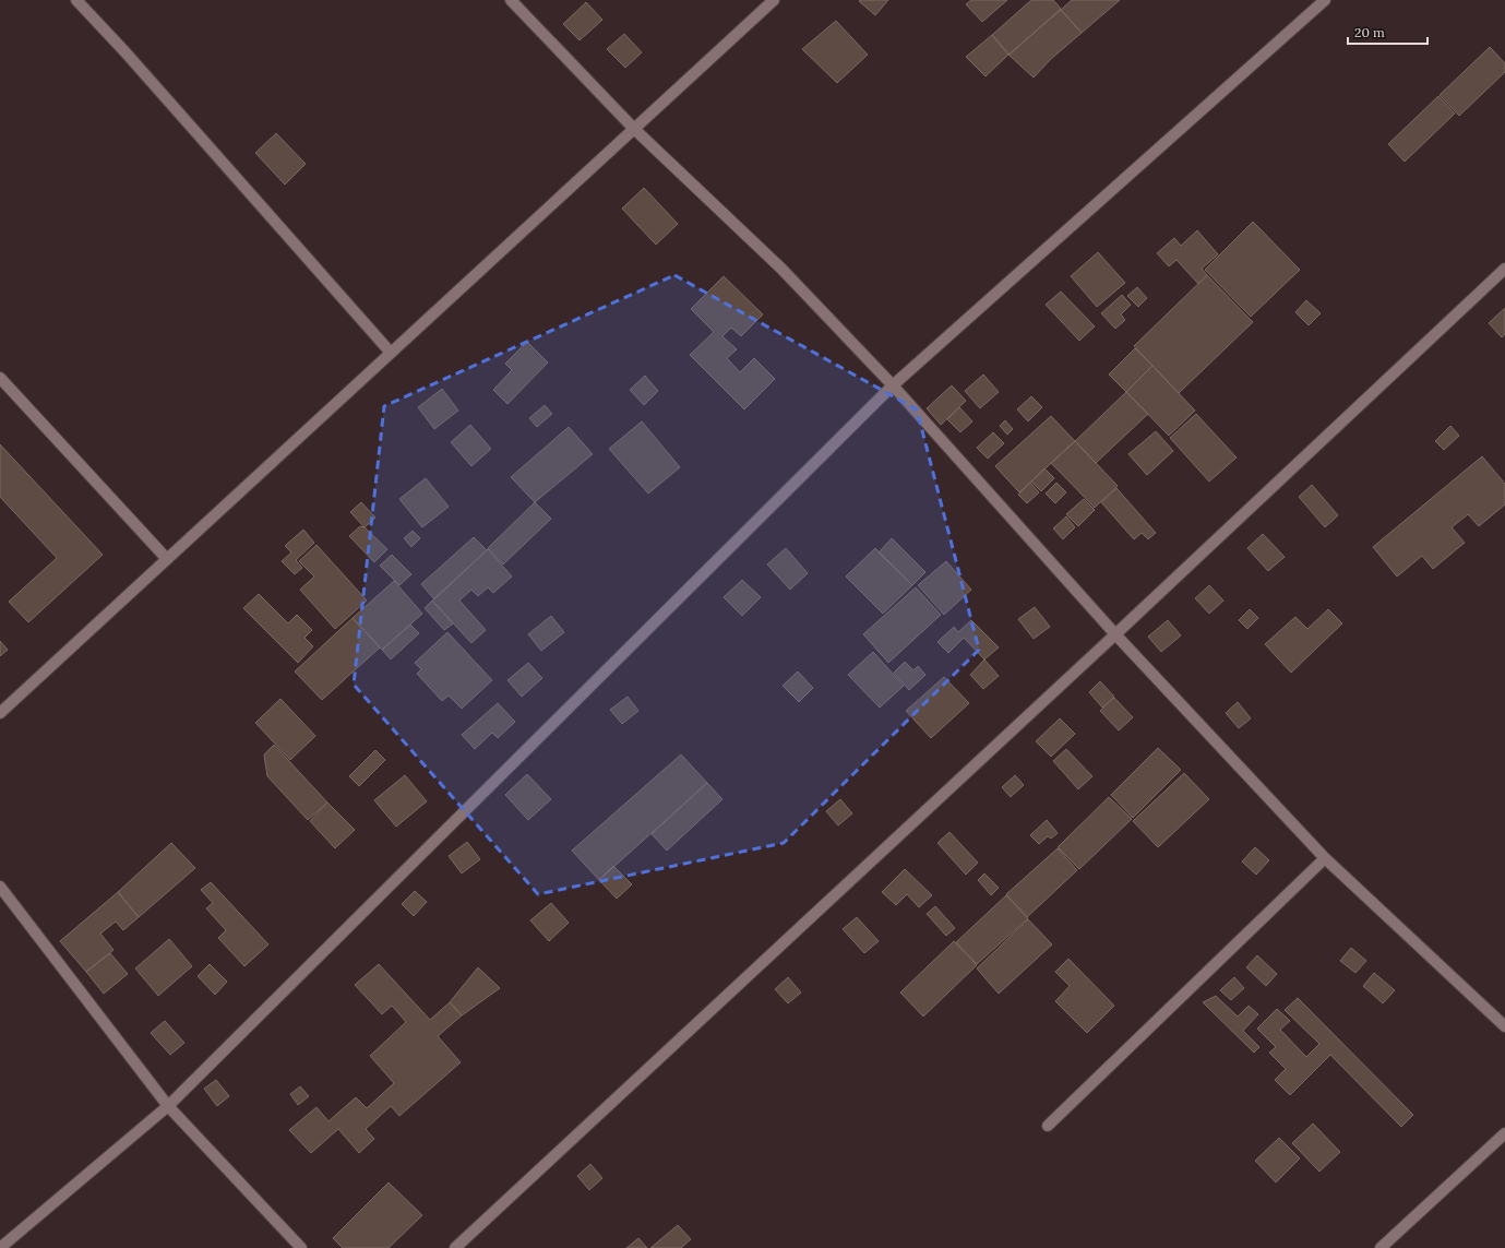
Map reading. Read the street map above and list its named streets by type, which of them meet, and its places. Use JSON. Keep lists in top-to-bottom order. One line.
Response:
{"scale_bar":"20 m"}
